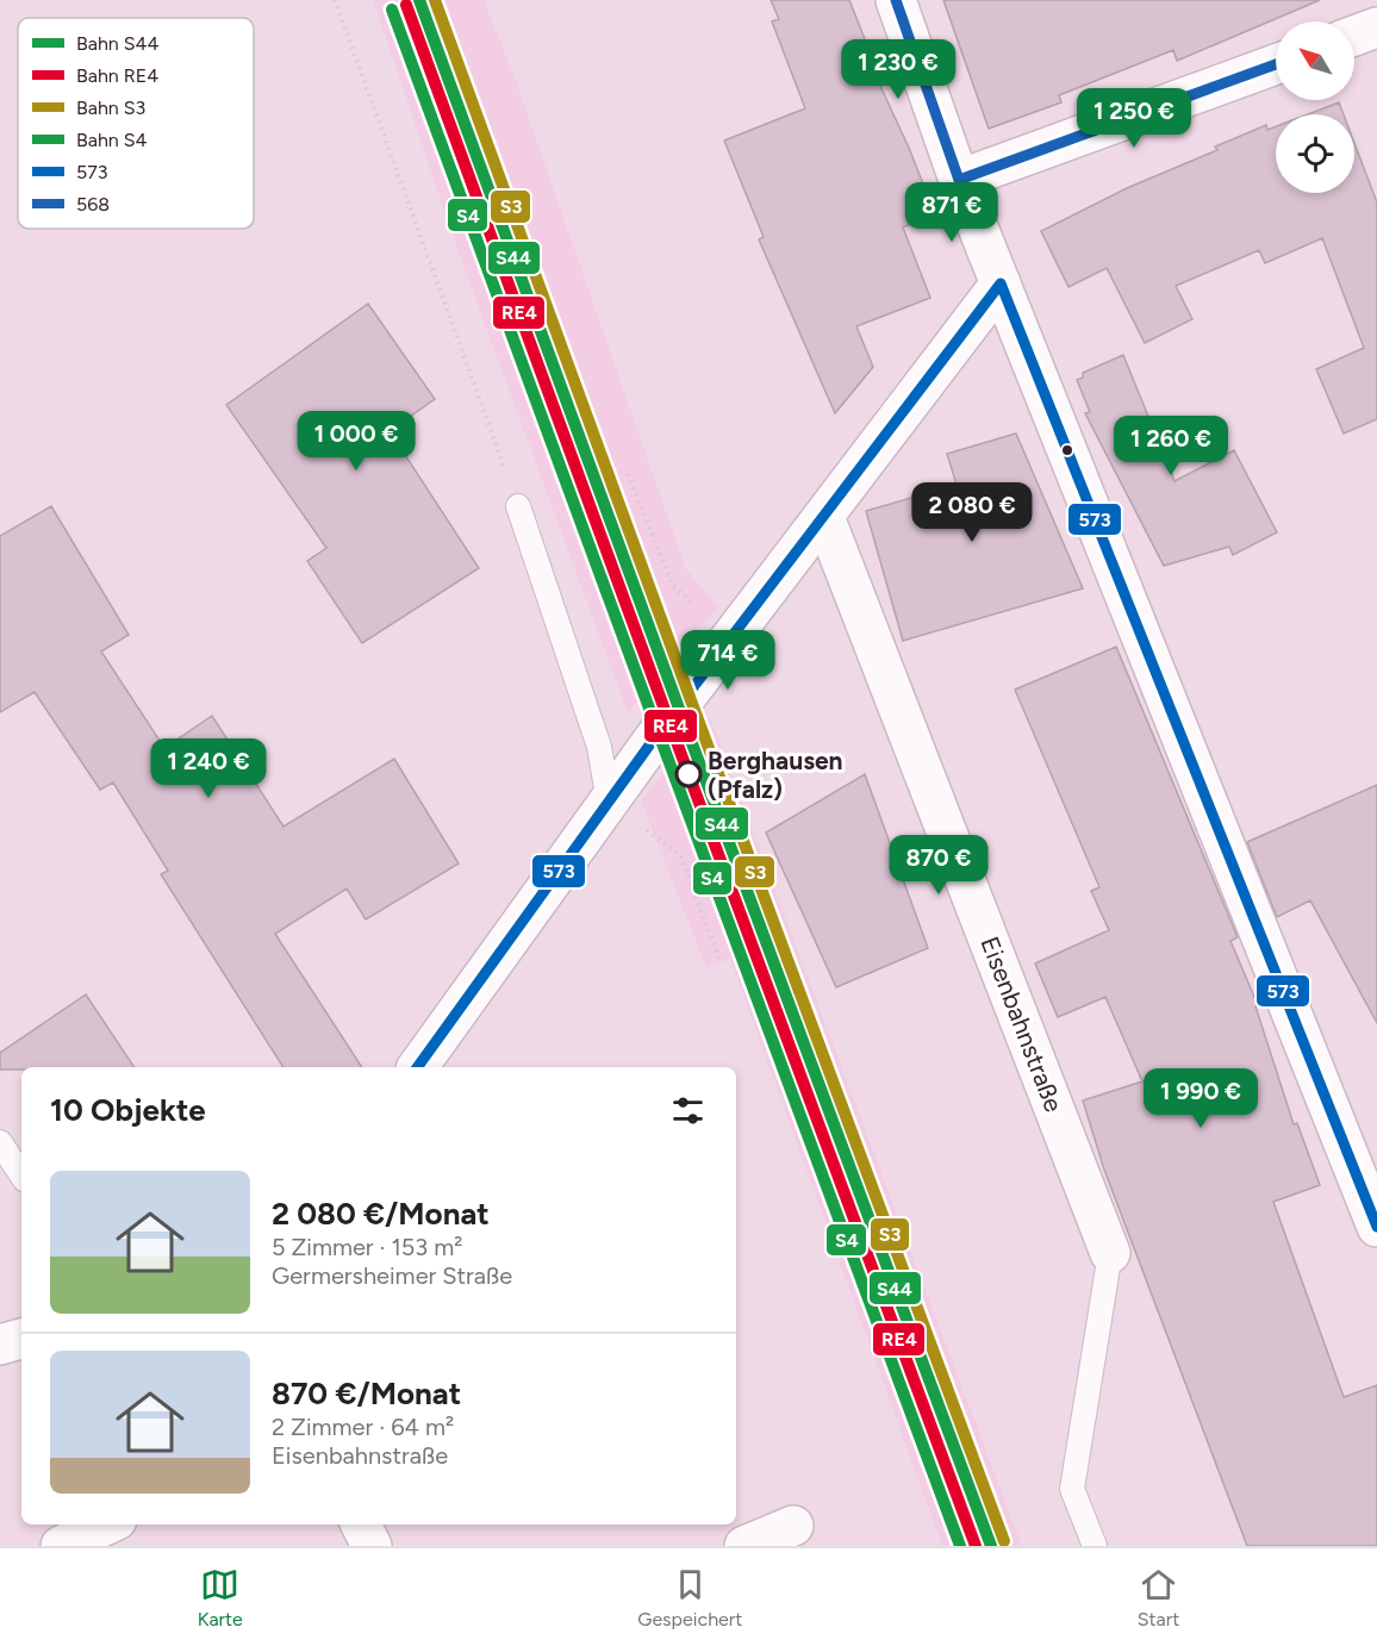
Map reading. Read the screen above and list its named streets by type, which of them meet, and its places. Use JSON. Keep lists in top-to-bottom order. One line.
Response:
{"streets":{"street":["Eisenbahnstraße"]},"places":["Berghausen (Pfalz)"],"lines":["rail line S44","rail line S3","transit line 568","rail line RE4","rail line S4","transit line 573"],"legend":["Bahn S44","Bahn RE4","Bahn S3","Bahn S4","573","568"],"north":"top left","page":{"price":["1 230 €","1 250 €","871 €","1 000 €","1 260 €","2 080 €","714 €","1 240 €","870 €","1 990 €"],"heading":"10 Objekte","list":[{"name":"2 080 €/Monat","note":"5 Zimmer · 153 m² · Germersheimer Straße"},{"name":"870 €/Monat","note":"2 Zimmer · 64 m² · Eisenbahnstraße"}],"tabs":["Karte","Gespeichert","Start"]}}
